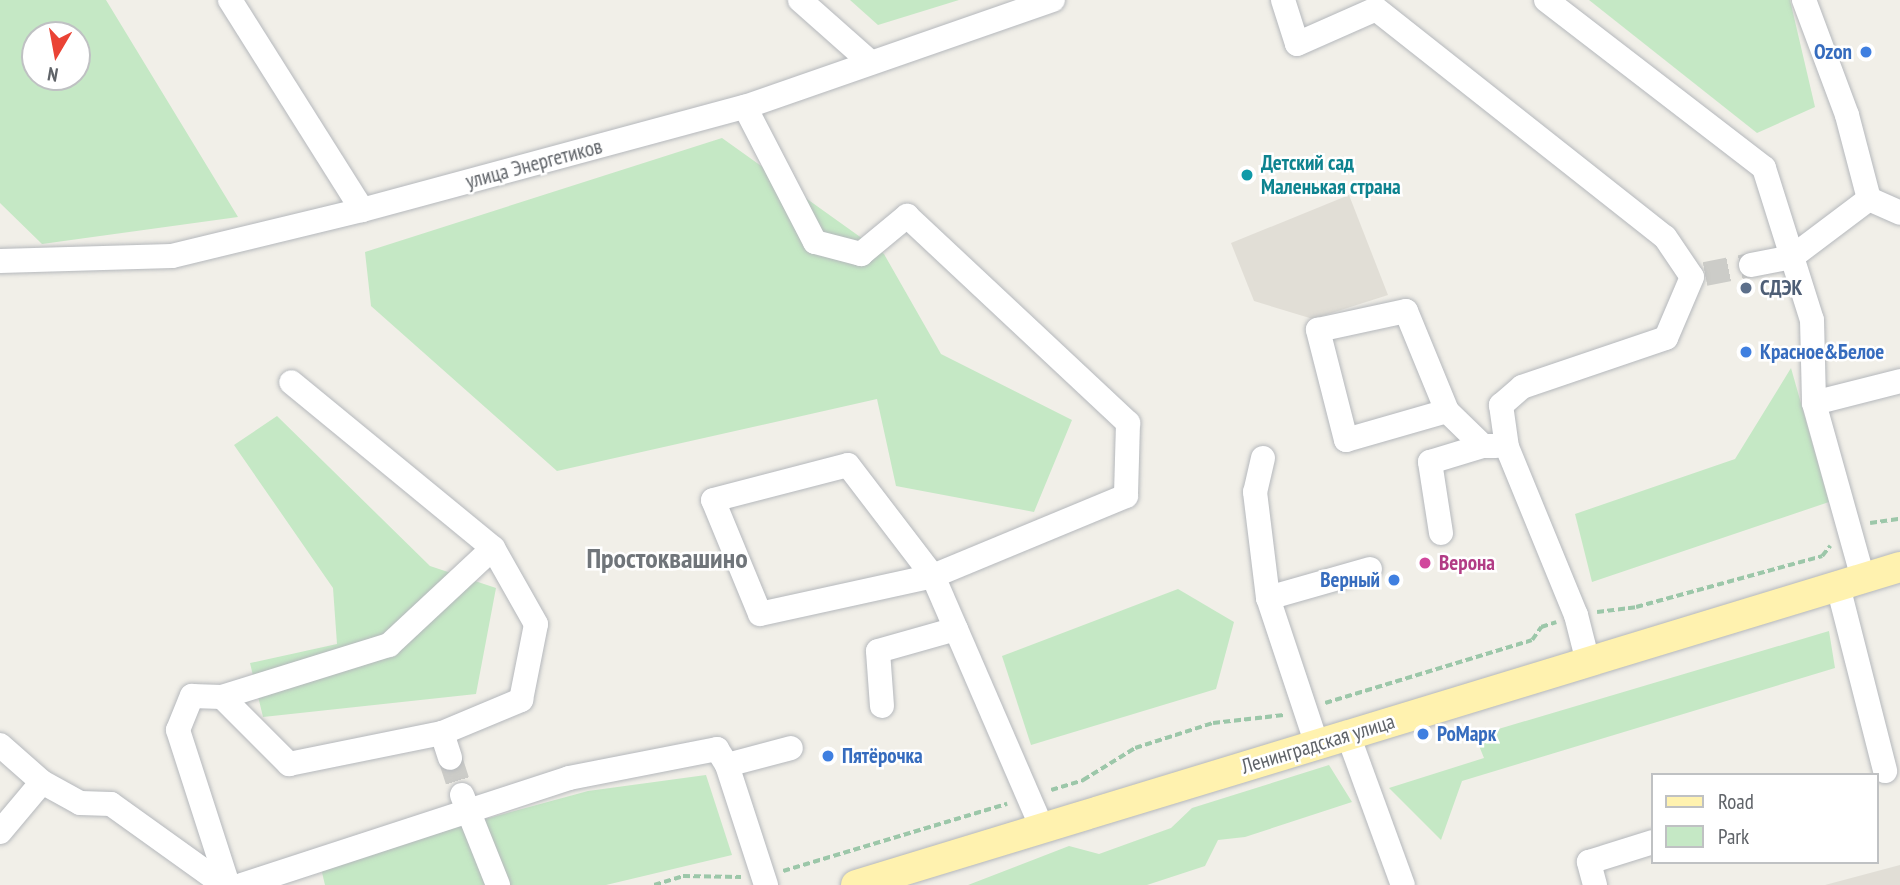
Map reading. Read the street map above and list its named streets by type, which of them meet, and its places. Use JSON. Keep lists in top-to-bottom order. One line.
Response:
{"streets":{"main road":["Ленинградская улица"],"street":["улица Энергетиков"]},"districts":["Простоквашино"],"places":["Ozon","Детский сад Маленькая страна","СДЭК","Красное&Белое","Верона","Верный","РоМарк","Пятёрочка"],"legend":["Road","Park"],"north":"bottom"}
